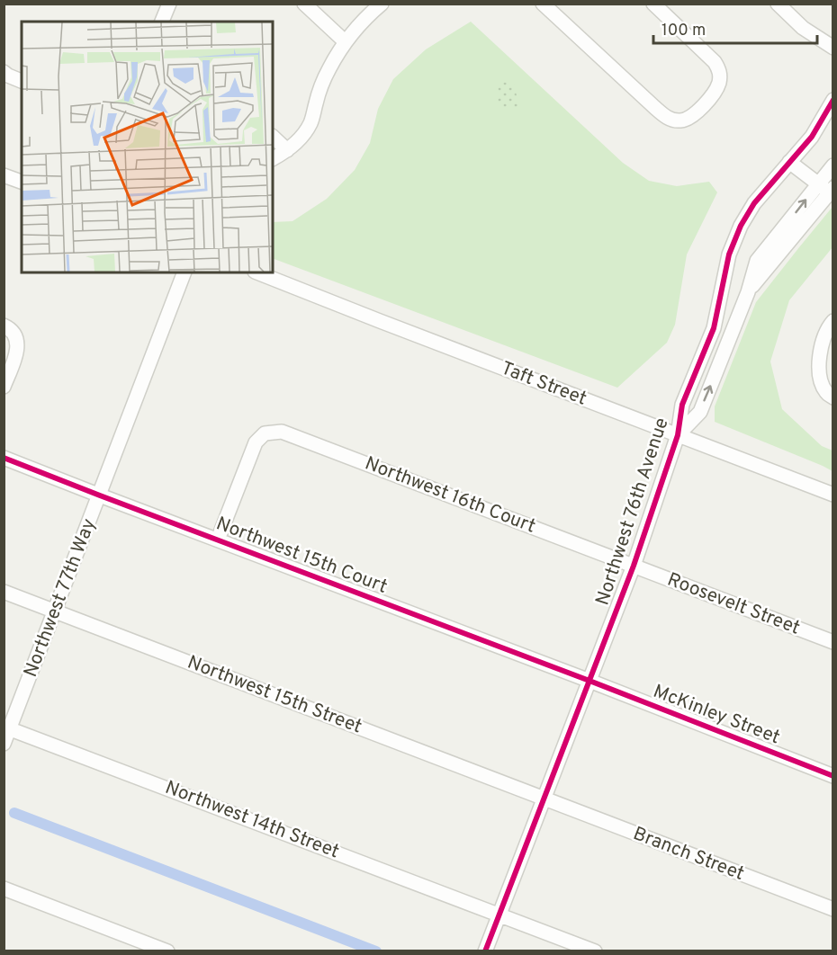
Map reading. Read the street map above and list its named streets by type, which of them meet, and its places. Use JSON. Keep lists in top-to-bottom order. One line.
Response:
{"streets":{"street":["Taft Street","Northwest 16th Court","Northwest 76th Avenue","Northwest 15th Court","Northwest 77th Way","Roosevelt Street","Northwest 15th Street","McKinley Street","Northwest 14th Street","Branch Street"]},"crossings":[["Taft Street","Northwest 76th Avenue"],["Northwest 16th Court","Northwest 76th Avenue"],["Northwest 16th Court","Northwest 15th Court"],["Northwest 16th Court","Roosevelt Street"],["Northwest 76th Avenue","Northwest 15th Court"],["Northwest 76th Avenue","Roosevelt Street"],["Northwest 76th Avenue","Northwest 15th Street"],["Northwest 76th Avenue","McKinley Street"],["Northwest 76th Avenue","Northwest 14th Street"],["Northwest 76th Avenue","Branch Street"],["Northwest 15th Court","Northwest 77th Way"],["Northwest 15th Court","McKinley Street"],["Northwest 77th Way","Northwest 15th Street"],["Northwest 77th Way","Northwest 14th Street"],["Northwest 15th Street","Branch Street"]],"scale_bar":"100 m"}
